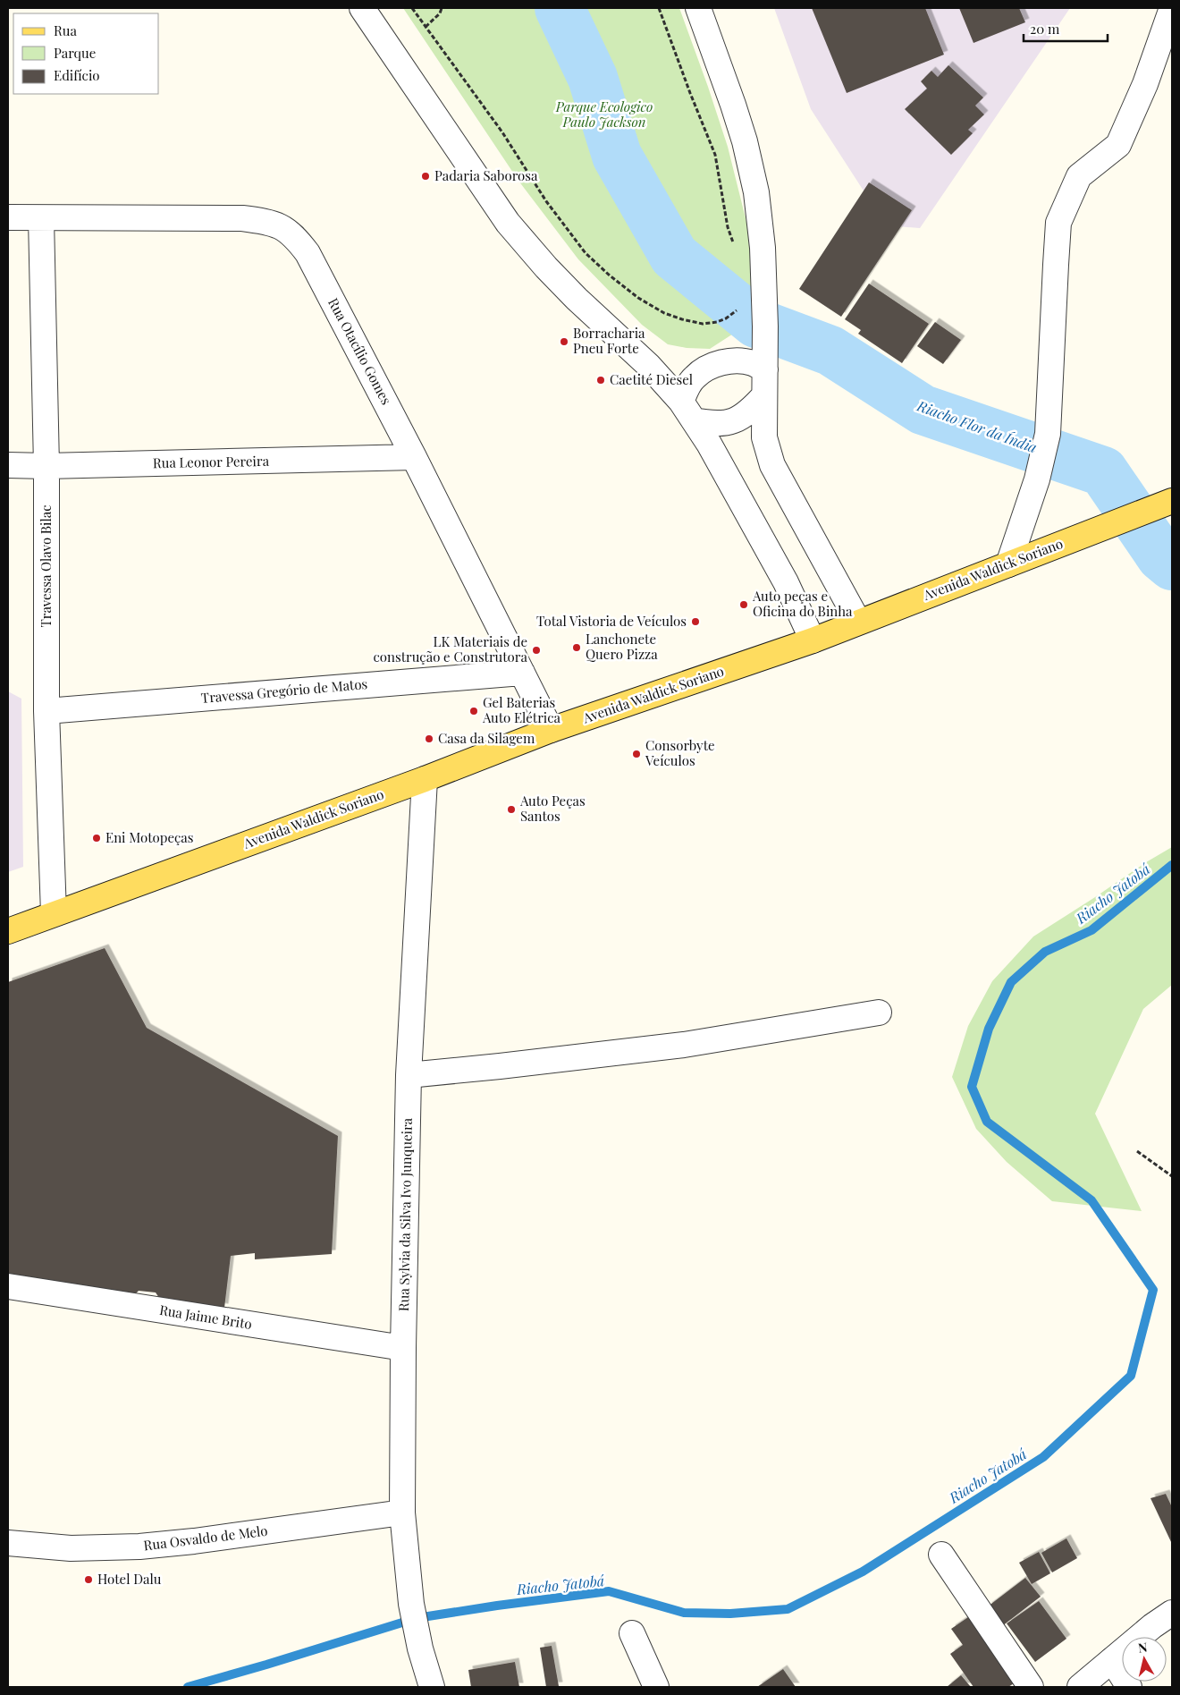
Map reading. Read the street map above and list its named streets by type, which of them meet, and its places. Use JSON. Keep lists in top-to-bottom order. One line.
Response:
{"streets":{"main road":["Avenida Waldick Soriano"],"street":["Rua Otacílio Gomes","Rua Leonor Pereira","Travessa Olavo Bilac","Travessa Gregório de Matos","Rua Sylvia da Silva Ivo Junqueira","Rua Jaime Brito","Rua Osvaldo de Melo"]},"crossings":[["Rua Otacílio Gomes","Rua Leonor Pereira"],["Rua Otacílio Gomes","Travessa Olavo Bilac"],["Rua Otacílio Gomes","Avenida Waldick Soriano"],["Rua Otacílio Gomes","Travessa Gregório de Matos"],["Rua Leonor Pereira","Travessa Olavo Bilac"],["Travessa Olavo Bilac","Avenida Waldick Soriano"],["Travessa Olavo Bilac","Travessa Gregório de Matos"],["Avenida Waldick Soriano","Rua Sylvia da Silva Ivo Junqueira"],["Rua Sylvia da Silva Ivo Junqueira","Rua Jaime Brito"],["Rua Sylvia da Silva Ivo Junqueira","Rua Osvaldo de Melo"]],"water":["Riacho Flor da Índia","Riacho Jatobá"],"parks":["Parque Ecologico Paulo Jackson"],"places":["Padaria Saborosa","Borracharia Pneu Forte","Caetité Diesel","Auto peças e Oficina do Binha","Total Vistoria de Veículos","Lanchonete Quero Pizza","LK Materiais de construção e Construtora","Gel Baterias Auto Elétrica","Casa da Silagem","Consorbyte Veículos","Auto Peças Santos","Eni Motopeças","Hotel Dalu"],"legend":["Rua","Parque","Edifício"],"scale_bar":"20 m","north":"top"}
